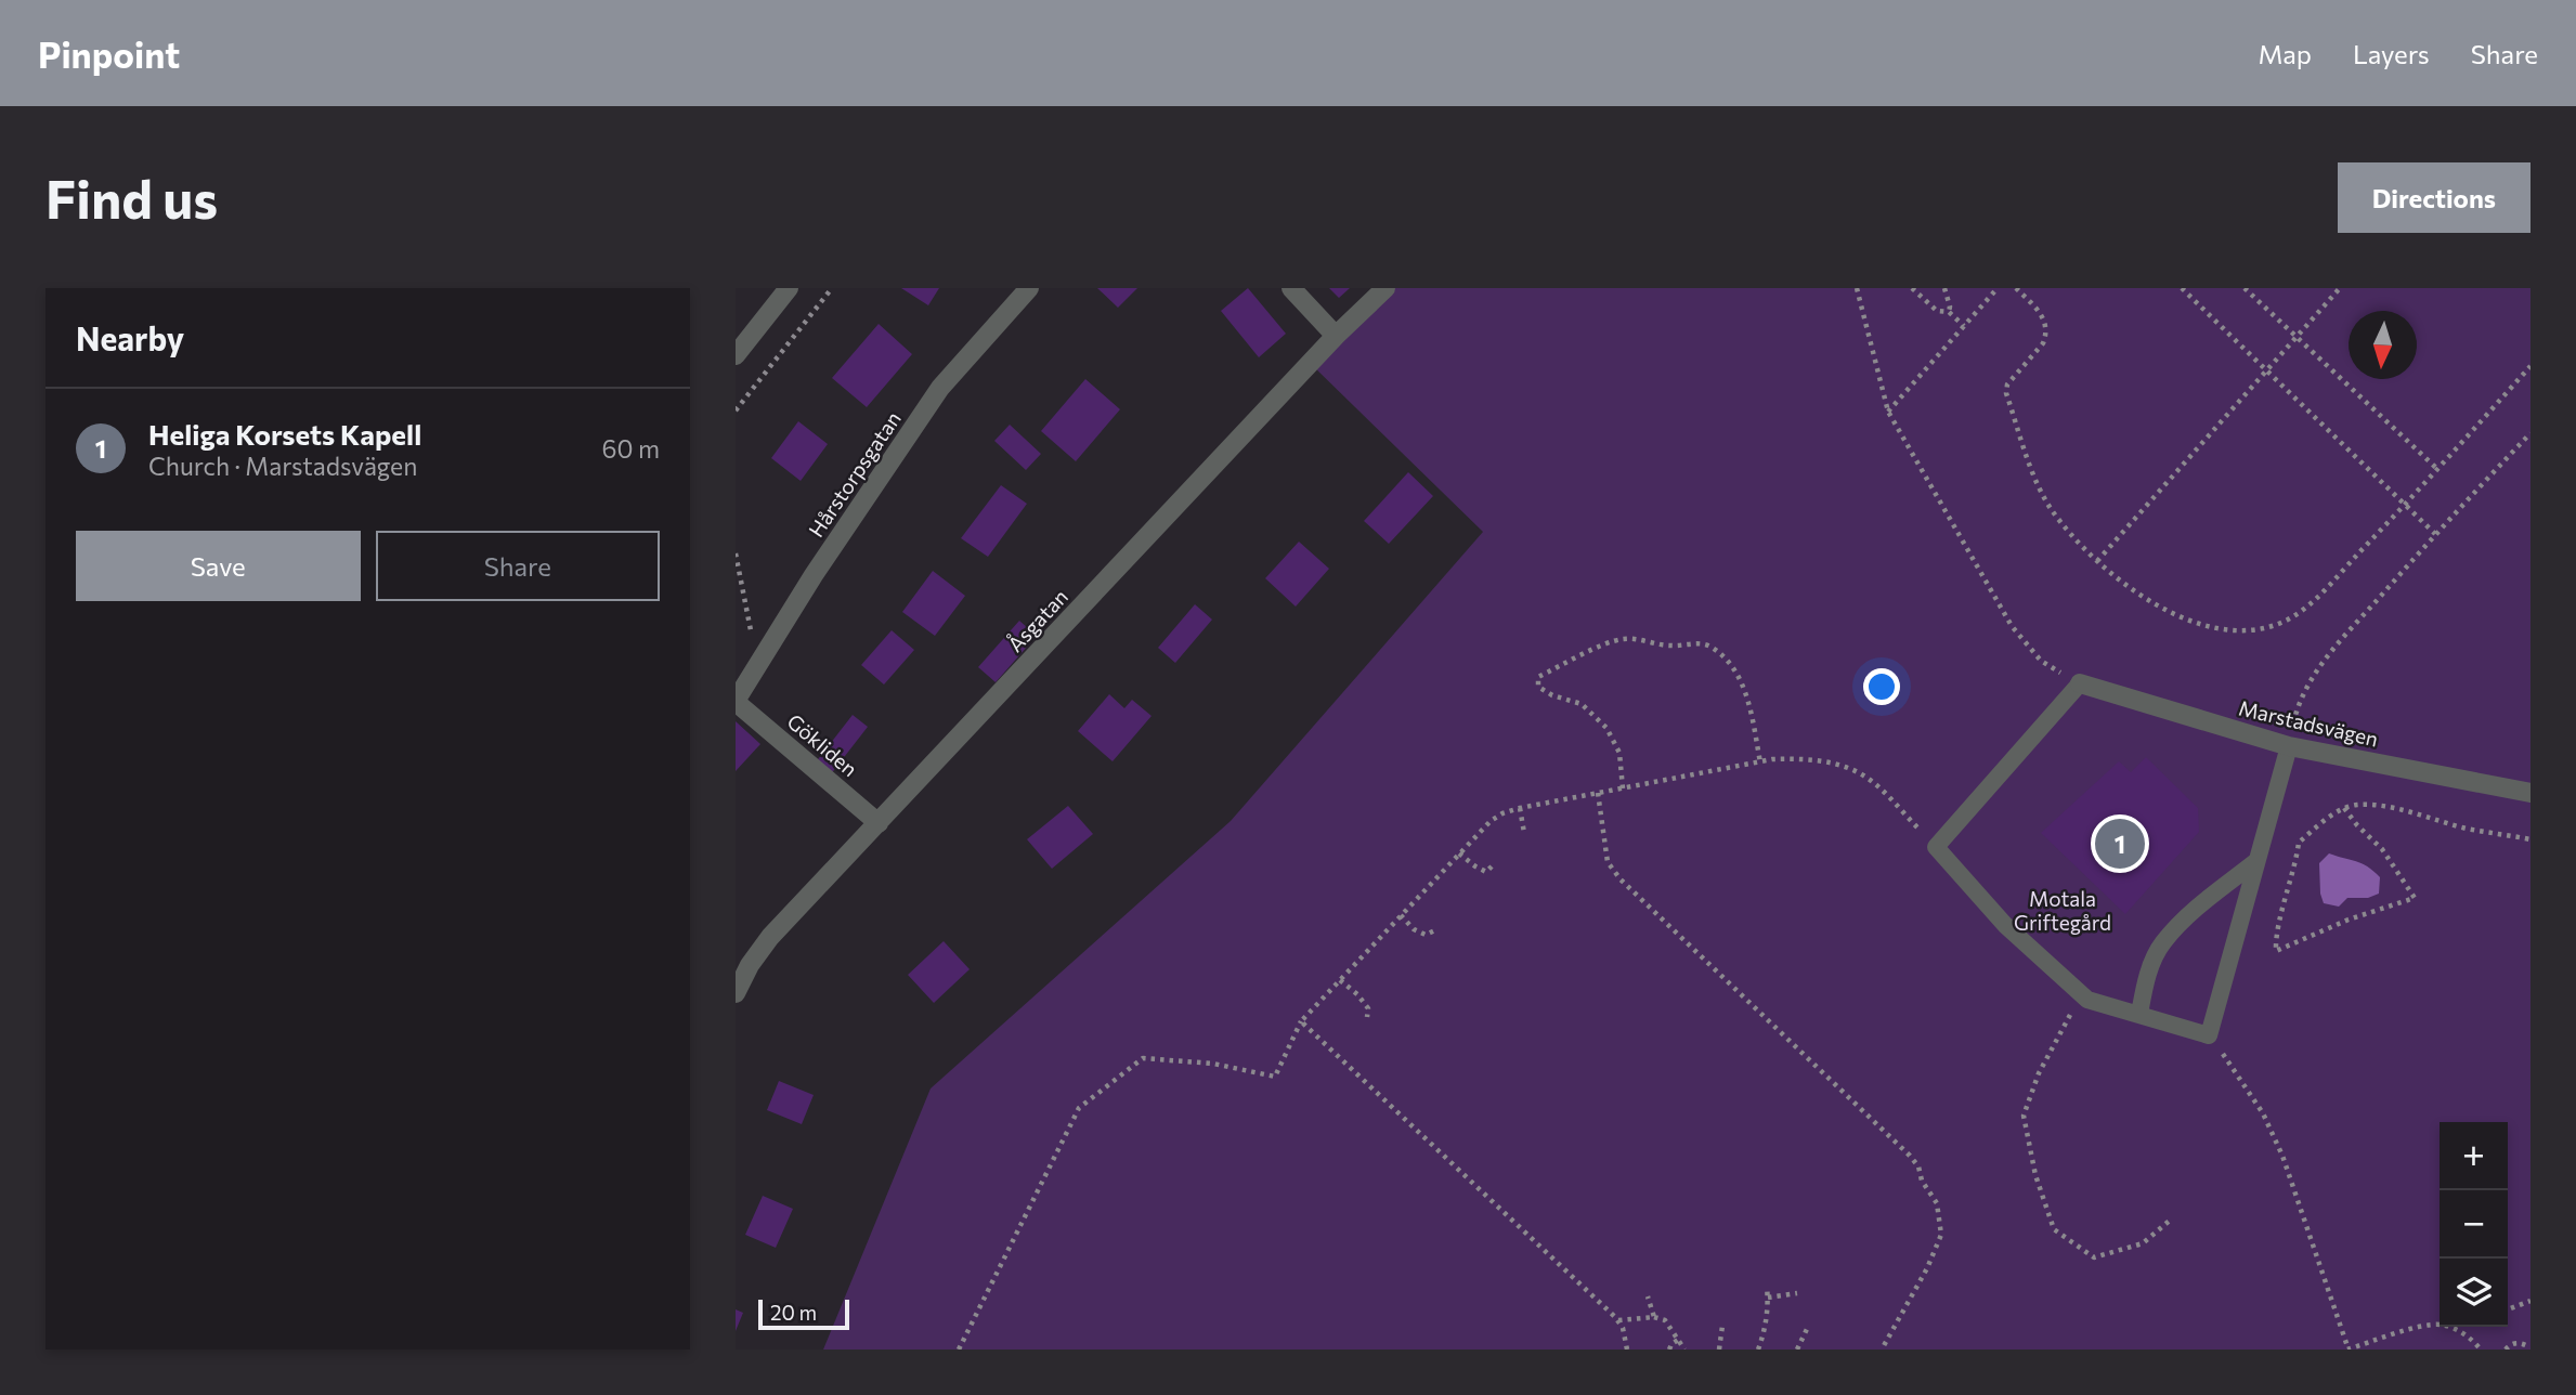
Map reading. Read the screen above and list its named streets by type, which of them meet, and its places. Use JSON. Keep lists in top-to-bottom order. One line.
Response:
{"streets":{"street":["Hårstorpsgatan","Åsgatan","Marstadsvägen","Gökliden"]},"crossings":[["Hårstorpsgatan","Gökliden"],["Åsgatan","Gökliden"]],"parks":["Motala Griftegård"],"scale_bar":"20 m","north":"bottom","page":{"header":"Pinpoint","nav":["Map","Layers","Share"],"buttons":["Directions",["Save","Share"]],"title":"Find us","heading":"Nearby","list":[{"mark":"1","name":"Heliga Korsets Kapell","note":"Church · Marstadsvägen","value":"60 m"}],"pins":"1","map_buttons":["+","−"],"scale":"20 m"}}
